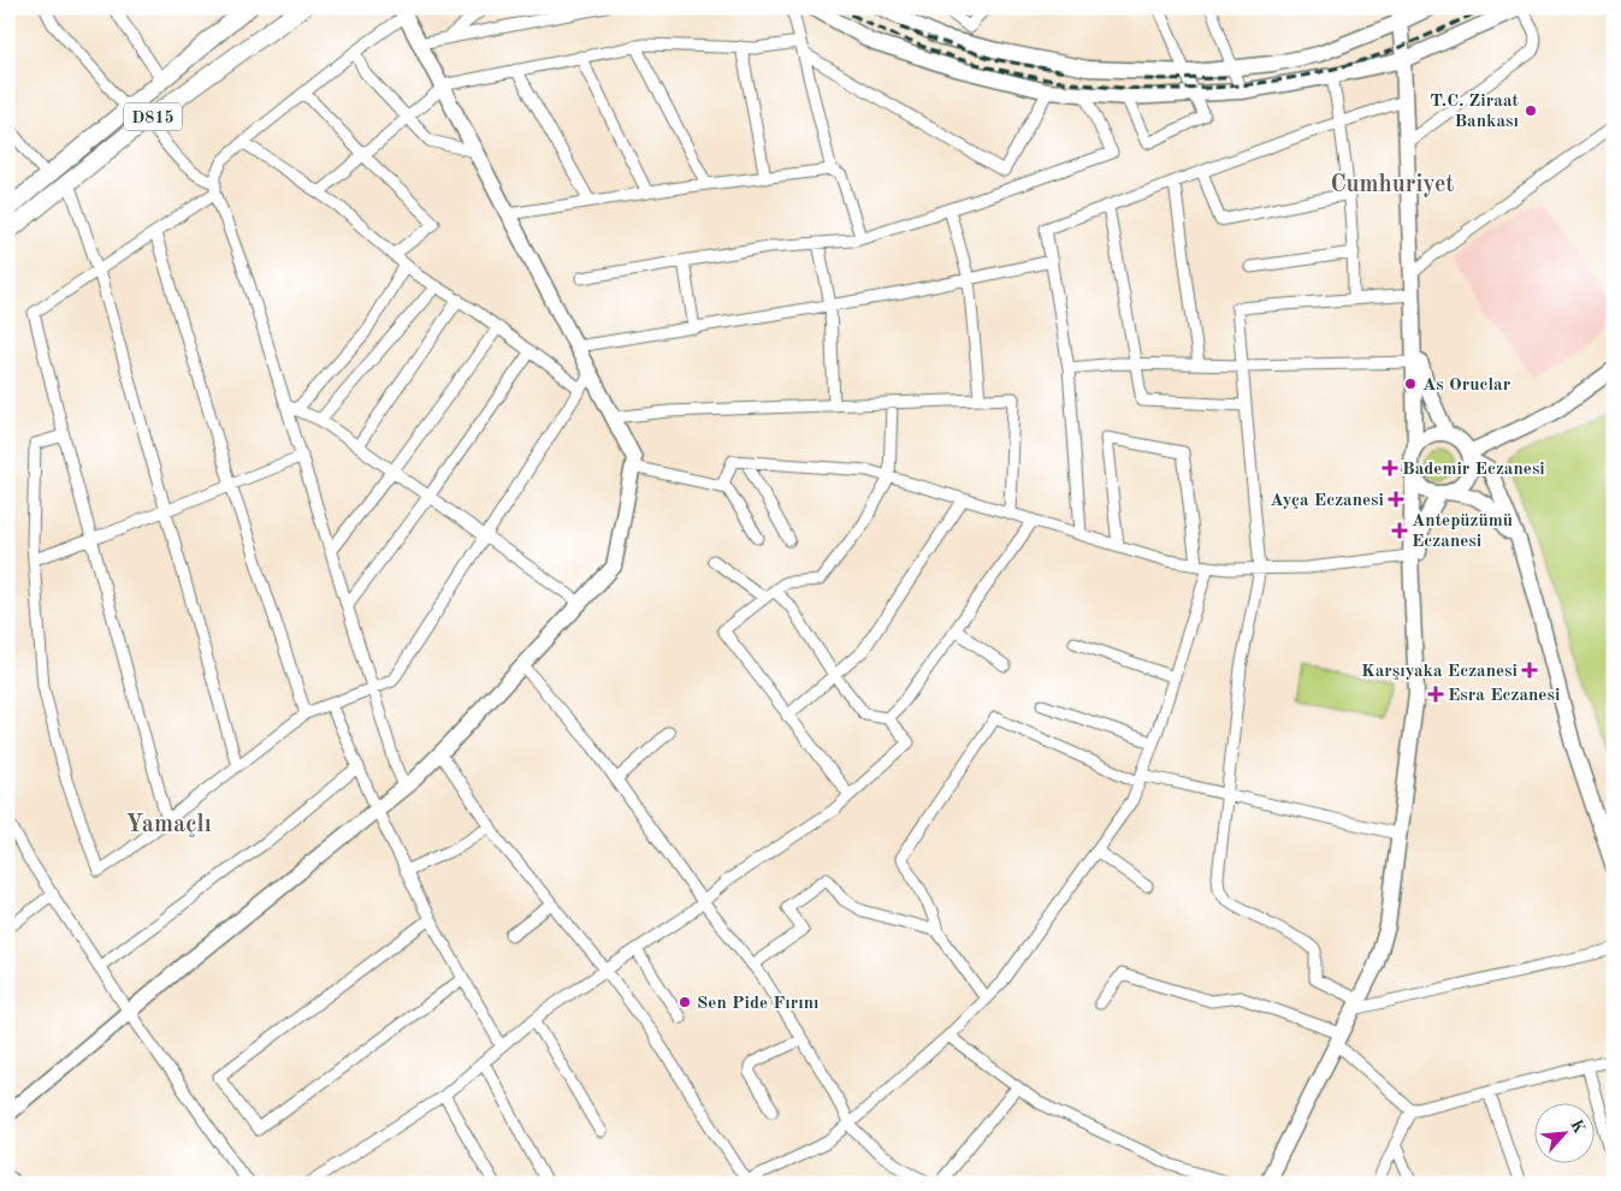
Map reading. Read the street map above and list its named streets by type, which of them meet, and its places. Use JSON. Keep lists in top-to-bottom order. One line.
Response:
{"streets":{"main road":["D815"]},"districts":["Cumhuriyet","Yamaçlı"],"places":{"other":["T.C. Ziraat Bankası","As Oruclar","Sen Pide Fırını"],"health":["Bademir Eczanesi","Ayça Eczanesi","Antepüzümü Eczanesi","Karşıyaka Eczanesi","Esra Eczanesi"]},"north":"top right"}
